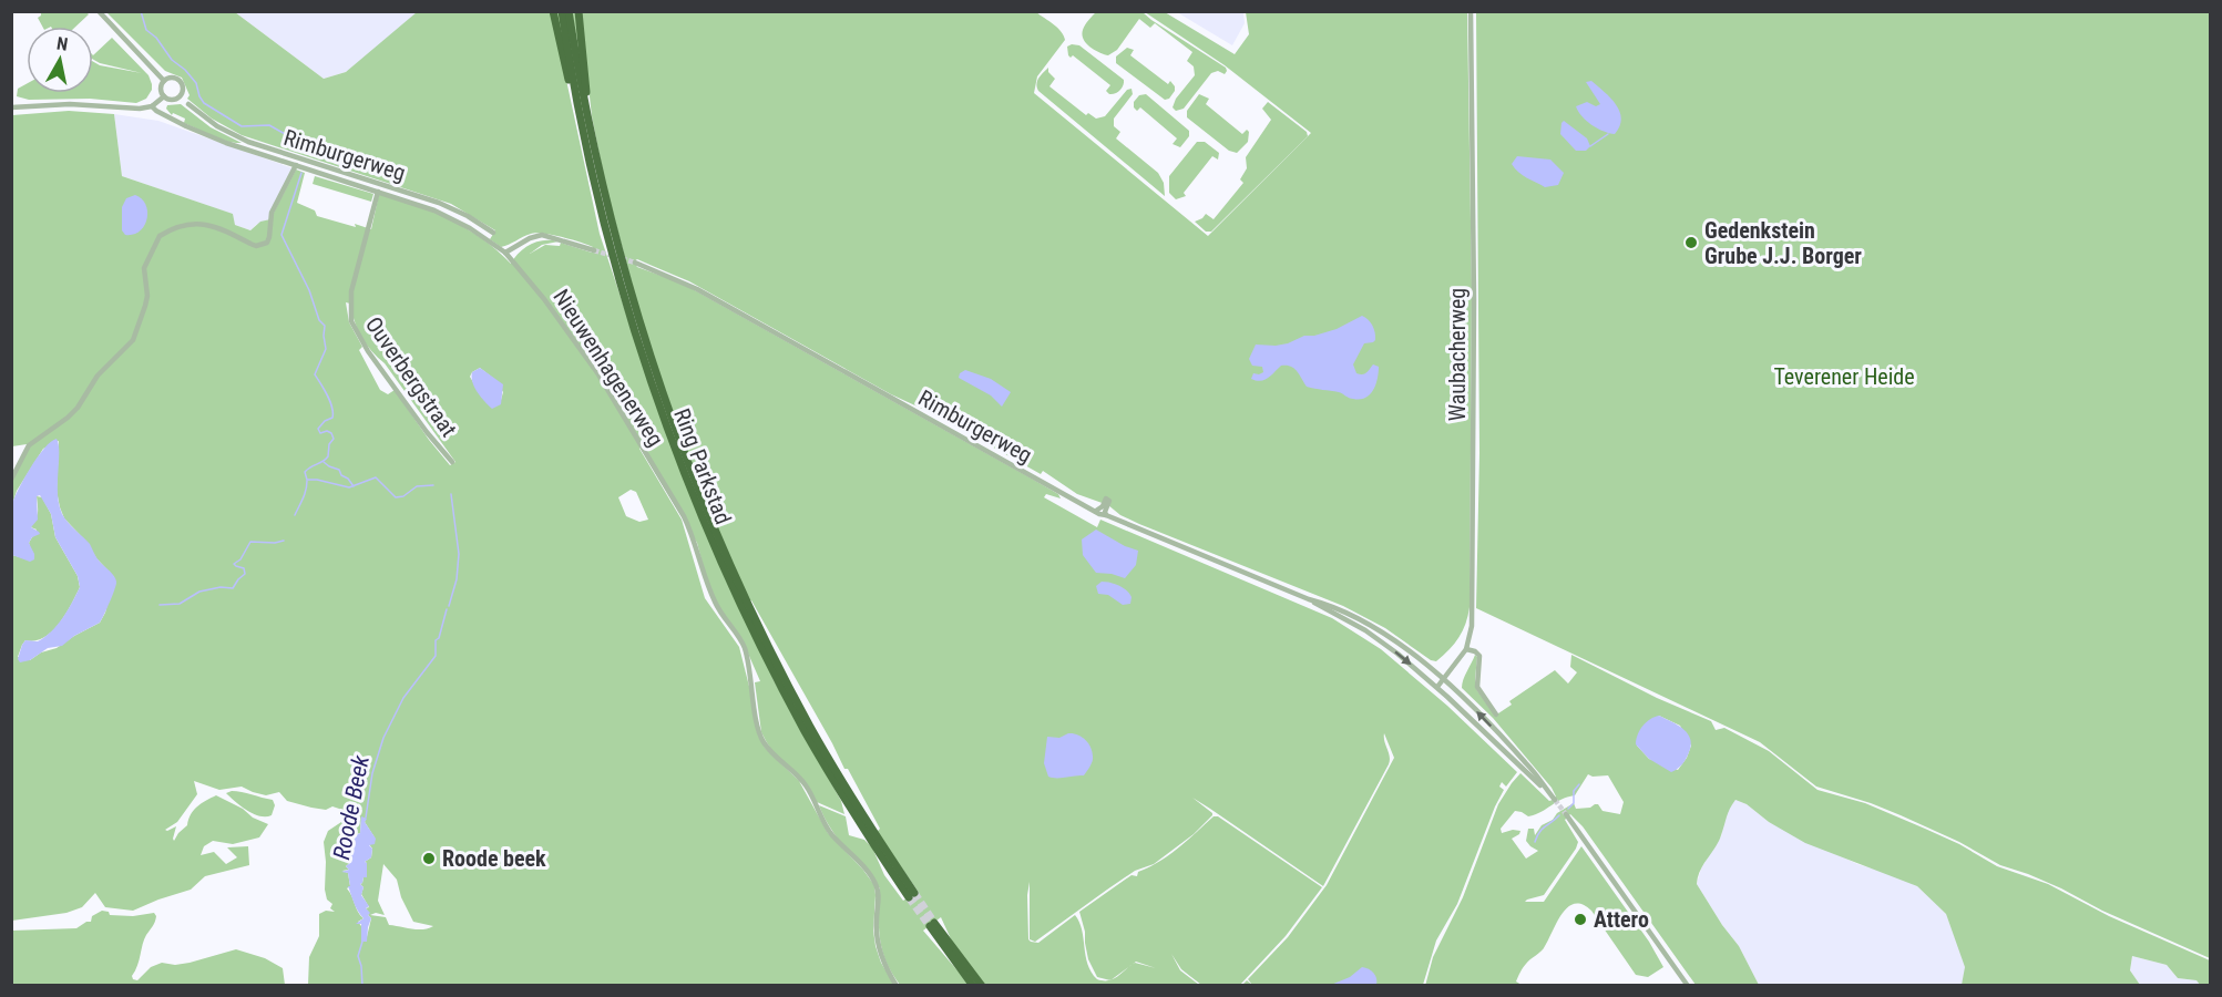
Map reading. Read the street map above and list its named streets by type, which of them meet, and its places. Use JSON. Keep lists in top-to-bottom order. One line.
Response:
{"streets":{"highway":["Ring Parkstad"],"street":["Rimburgerweg","Waubacherweg","Nieuwenhagenerweg","Ouverbergstraat"]},"crossings":[["Rimburgerweg","Waubacherweg"],["Nieuwenhagenerweg","Ouverbergstraat"]],"water":["Roode Beek"],"parks":["Teverener Heide"],"places":["Gedenkstein Grube J.J. Borger","Roode beek","Attero"],"north":"top"}
